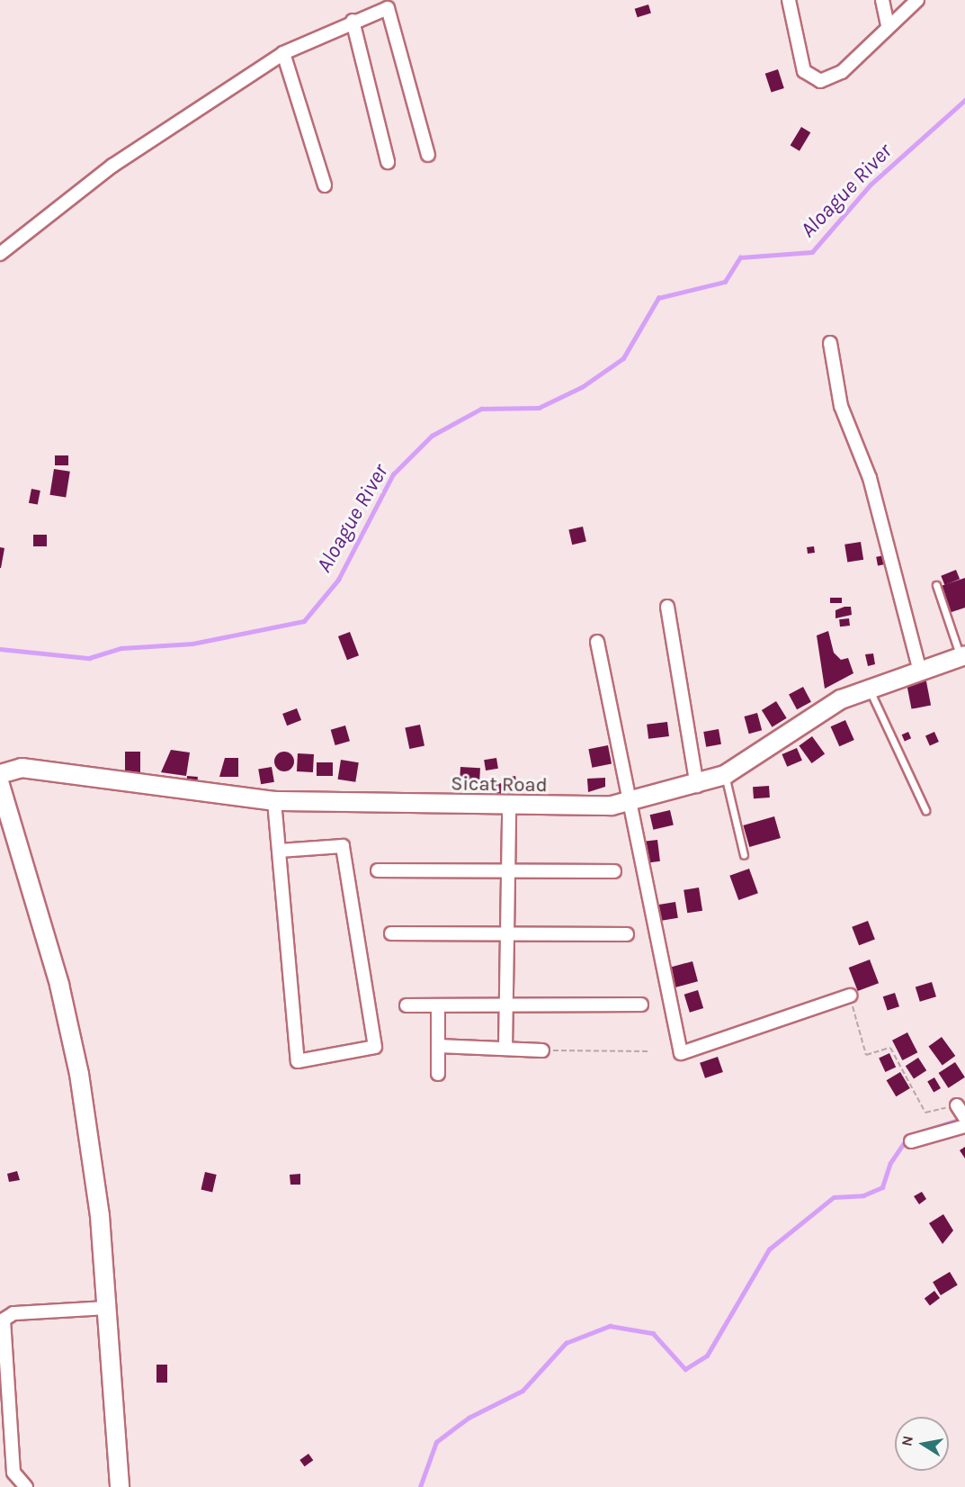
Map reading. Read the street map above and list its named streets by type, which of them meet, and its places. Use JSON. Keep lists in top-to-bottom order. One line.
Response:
{"streets":{"street":["Sicat Road"]},"water":["Aloague River"],"north":"left"}
